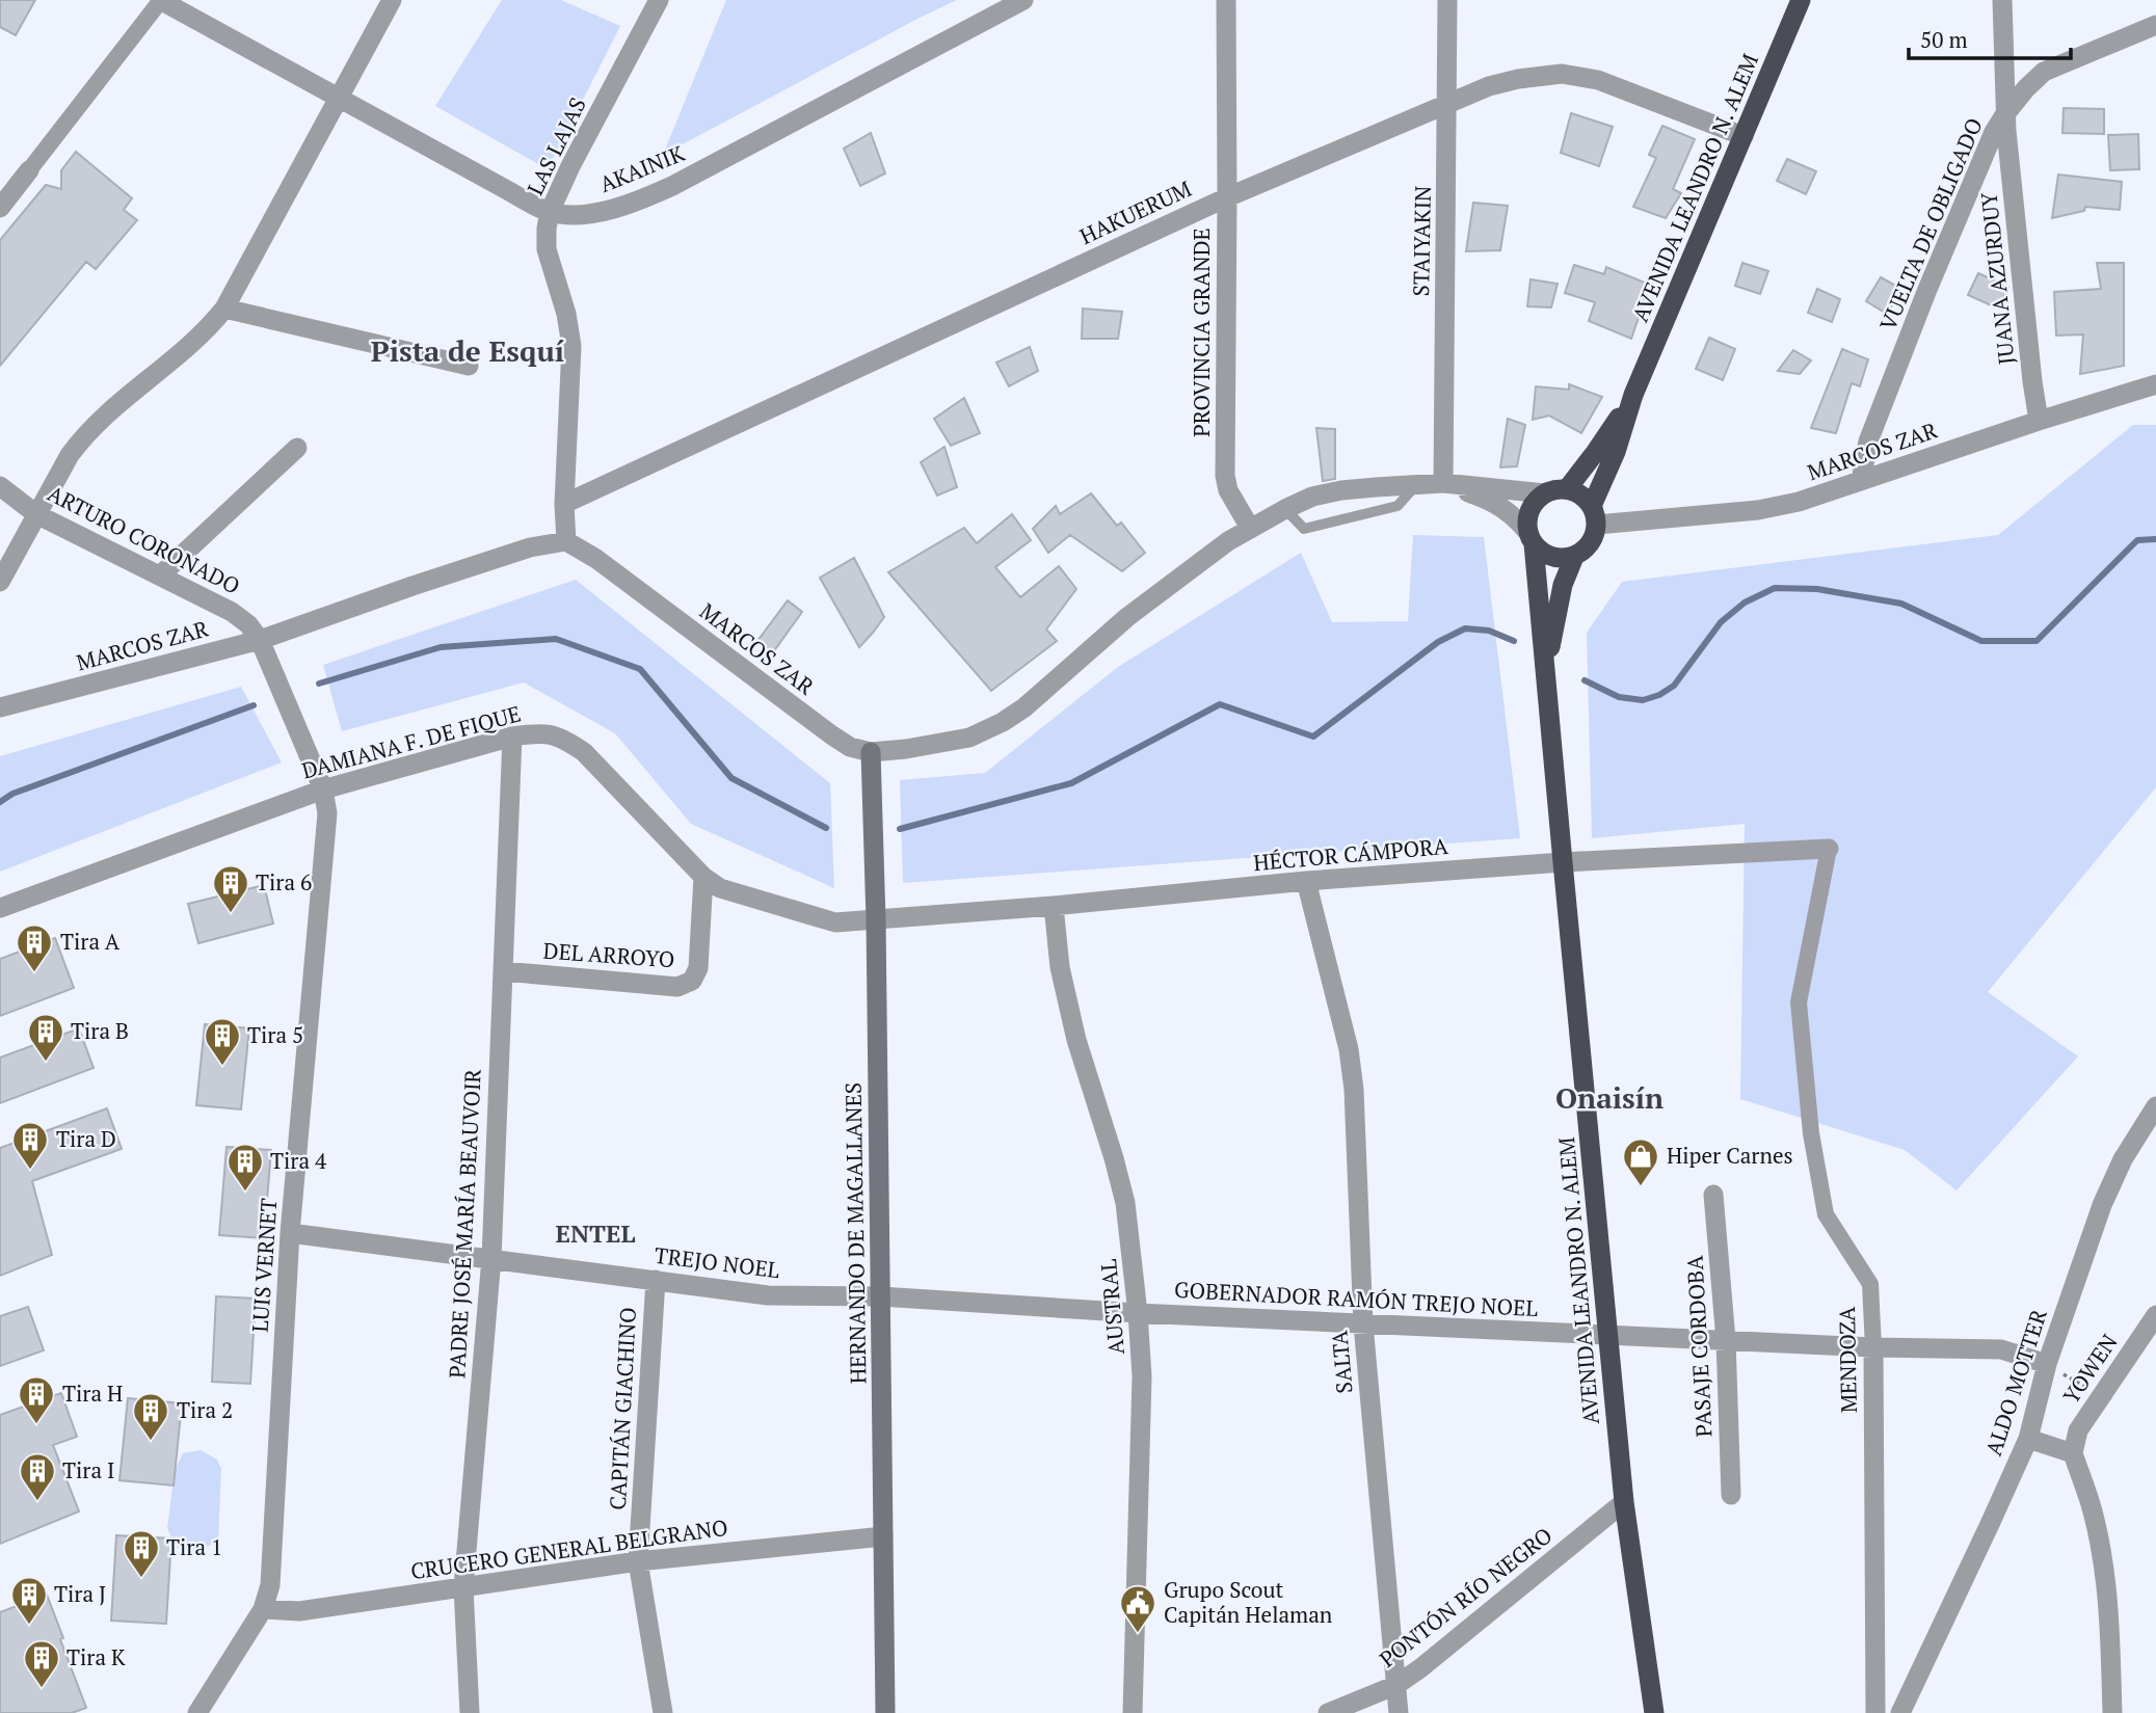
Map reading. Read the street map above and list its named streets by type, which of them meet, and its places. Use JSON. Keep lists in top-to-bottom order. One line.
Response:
{"streets":{"highway":["AVENIDA LEANDRO N. ALEM"],"main road":["HERNANDO DE MAGALLANES"],"street":["LAS LAJAS","AKAINIK","HAKUERUM","VUELTA DE OBLIGADO","STAIYAKIN","JUANA AZURDUY","PROVINCIA GRANDE","MARCOS ZAR","ARTURO CORONADO","DAMIANA F. DE FIQUE","HÉCTOR CÁMPORA","DEL ARROYO","PADRE JOSÉ MARÍA BEAUVOIR","TREJO NOEL","LUIS VERNET","GOBERNADOR RAMÓN TREJO NOEL","AUSTRAL","PASAJE CORDOBA","MENDOZA","SALTA","YOWEN","ALDO MOTTER","CAPITÁN GIACHINO","CRUCERO GENERAL BELGRANO","PONTÓN RÍO NEGRO"]},"crossings":[["LAS LAJAS","AKAINIK"],["LAS LAJAS","HAKUERUM"],["LAS LAJAS","MARCOS ZAR"],["AVENIDA LEANDRO N. ALEM","HAKUERUM"],["AVENIDA LEANDRO N. ALEM","MARCOS ZAR"],["AVENIDA LEANDRO N. ALEM","HÉCTOR CÁMPORA"],["AVENIDA LEANDRO N. ALEM","GOBERNADOR RAMÓN TREJO NOEL"],["AVENIDA LEANDRO N. ALEM","PONTÓN RÍO NEGRO"],["HAKUERUM","STAIYAKIN"],["HAKUERUM","PROVINCIA GRANDE"],["VUELTA DE OBLIGADO","JUANA AZURDUY"],["VUELTA DE OBLIGADO","MARCOS ZAR"],["STAIYAKIN","MARCOS ZAR"],["JUANA AZURDUY","MARCOS ZAR"],["PROVINCIA GRANDE","MARCOS ZAR"],["MARCOS ZAR","ARTURO CORONADO"],["MARCOS ZAR","HERNANDO DE MAGALLANES"],["MARCOS ZAR","LUIS VERNET"],["ARTURO CORONADO","LUIS VERNET"],["DAMIANA F. DE FIQUE","HÉCTOR CÁMPORA"],["DAMIANA F. DE FIQUE","DEL ARROYO"],["DAMIANA F. DE FIQUE","PADRE JOSÉ MARÍA BEAUVOIR"],["DAMIANA F. DE FIQUE","HERNANDO DE MAGALLANES"],["DAMIANA F. DE FIQUE","LUIS VERNET"],["HÉCTOR CÁMPORA","HERNANDO DE MAGALLANES"],["HÉCTOR CÁMPORA","AUSTRAL"],["HÉCTOR CÁMPORA","MENDOZA"],["HÉCTOR CÁMPORA","SALTA"],["DEL ARROYO","PADRE JOSÉ MARÍA BEAUVOIR"],["PADRE JOSÉ MARÍA BEAUVOIR","TREJO NOEL"],["PADRE JOSÉ MARÍA BEAUVOIR","CRUCERO GENERAL BELGRANO"],["HERNANDO DE MAGALLANES","TREJO NOEL"],["HERNANDO DE MAGALLANES","GOBERNADOR RAMÓN TREJO NOEL"],["HERNANDO DE MAGALLANES","CRUCERO GENERAL BELGRANO"],["TREJO NOEL","LUIS VERNET"],["TREJO NOEL","GOBERNADOR RAMÓN TREJO NOEL"],["TREJO NOEL","CAPITÁN GIACHINO"],["LUIS VERNET","CRUCERO GENERAL BELGRANO"],["GOBERNADOR RAMÓN TREJO NOEL","AUSTRAL"],["GOBERNADOR RAMÓN TREJO NOEL","PASAJE CORDOBA"],["GOBERNADOR RAMÓN TREJO NOEL","MENDOZA"],["GOBERNADOR RAMÓN TREJO NOEL","SALTA"],["GOBERNADOR RAMÓN TREJO NOEL","ALDO MOTTER"],["SALTA","PONTÓN RÍO NEGRO"],["CAPITÁN GIACHINO","CRUCERO GENERAL BELGRANO"]],"districts":["Pista de Esquí","Onaisín","ENTEL"],"places":{"building":["Tira 6","Tira A","Tira B","Tira 5","Tira D","Tira 4","Tira H","Tira 2","Tira I","Tira 1","Tira J","Tira K"],"shop":["Hiper Carnes"],"public building":["Grupo Scout Capitán Helaman"]},"scale_bar":"50 m"}
